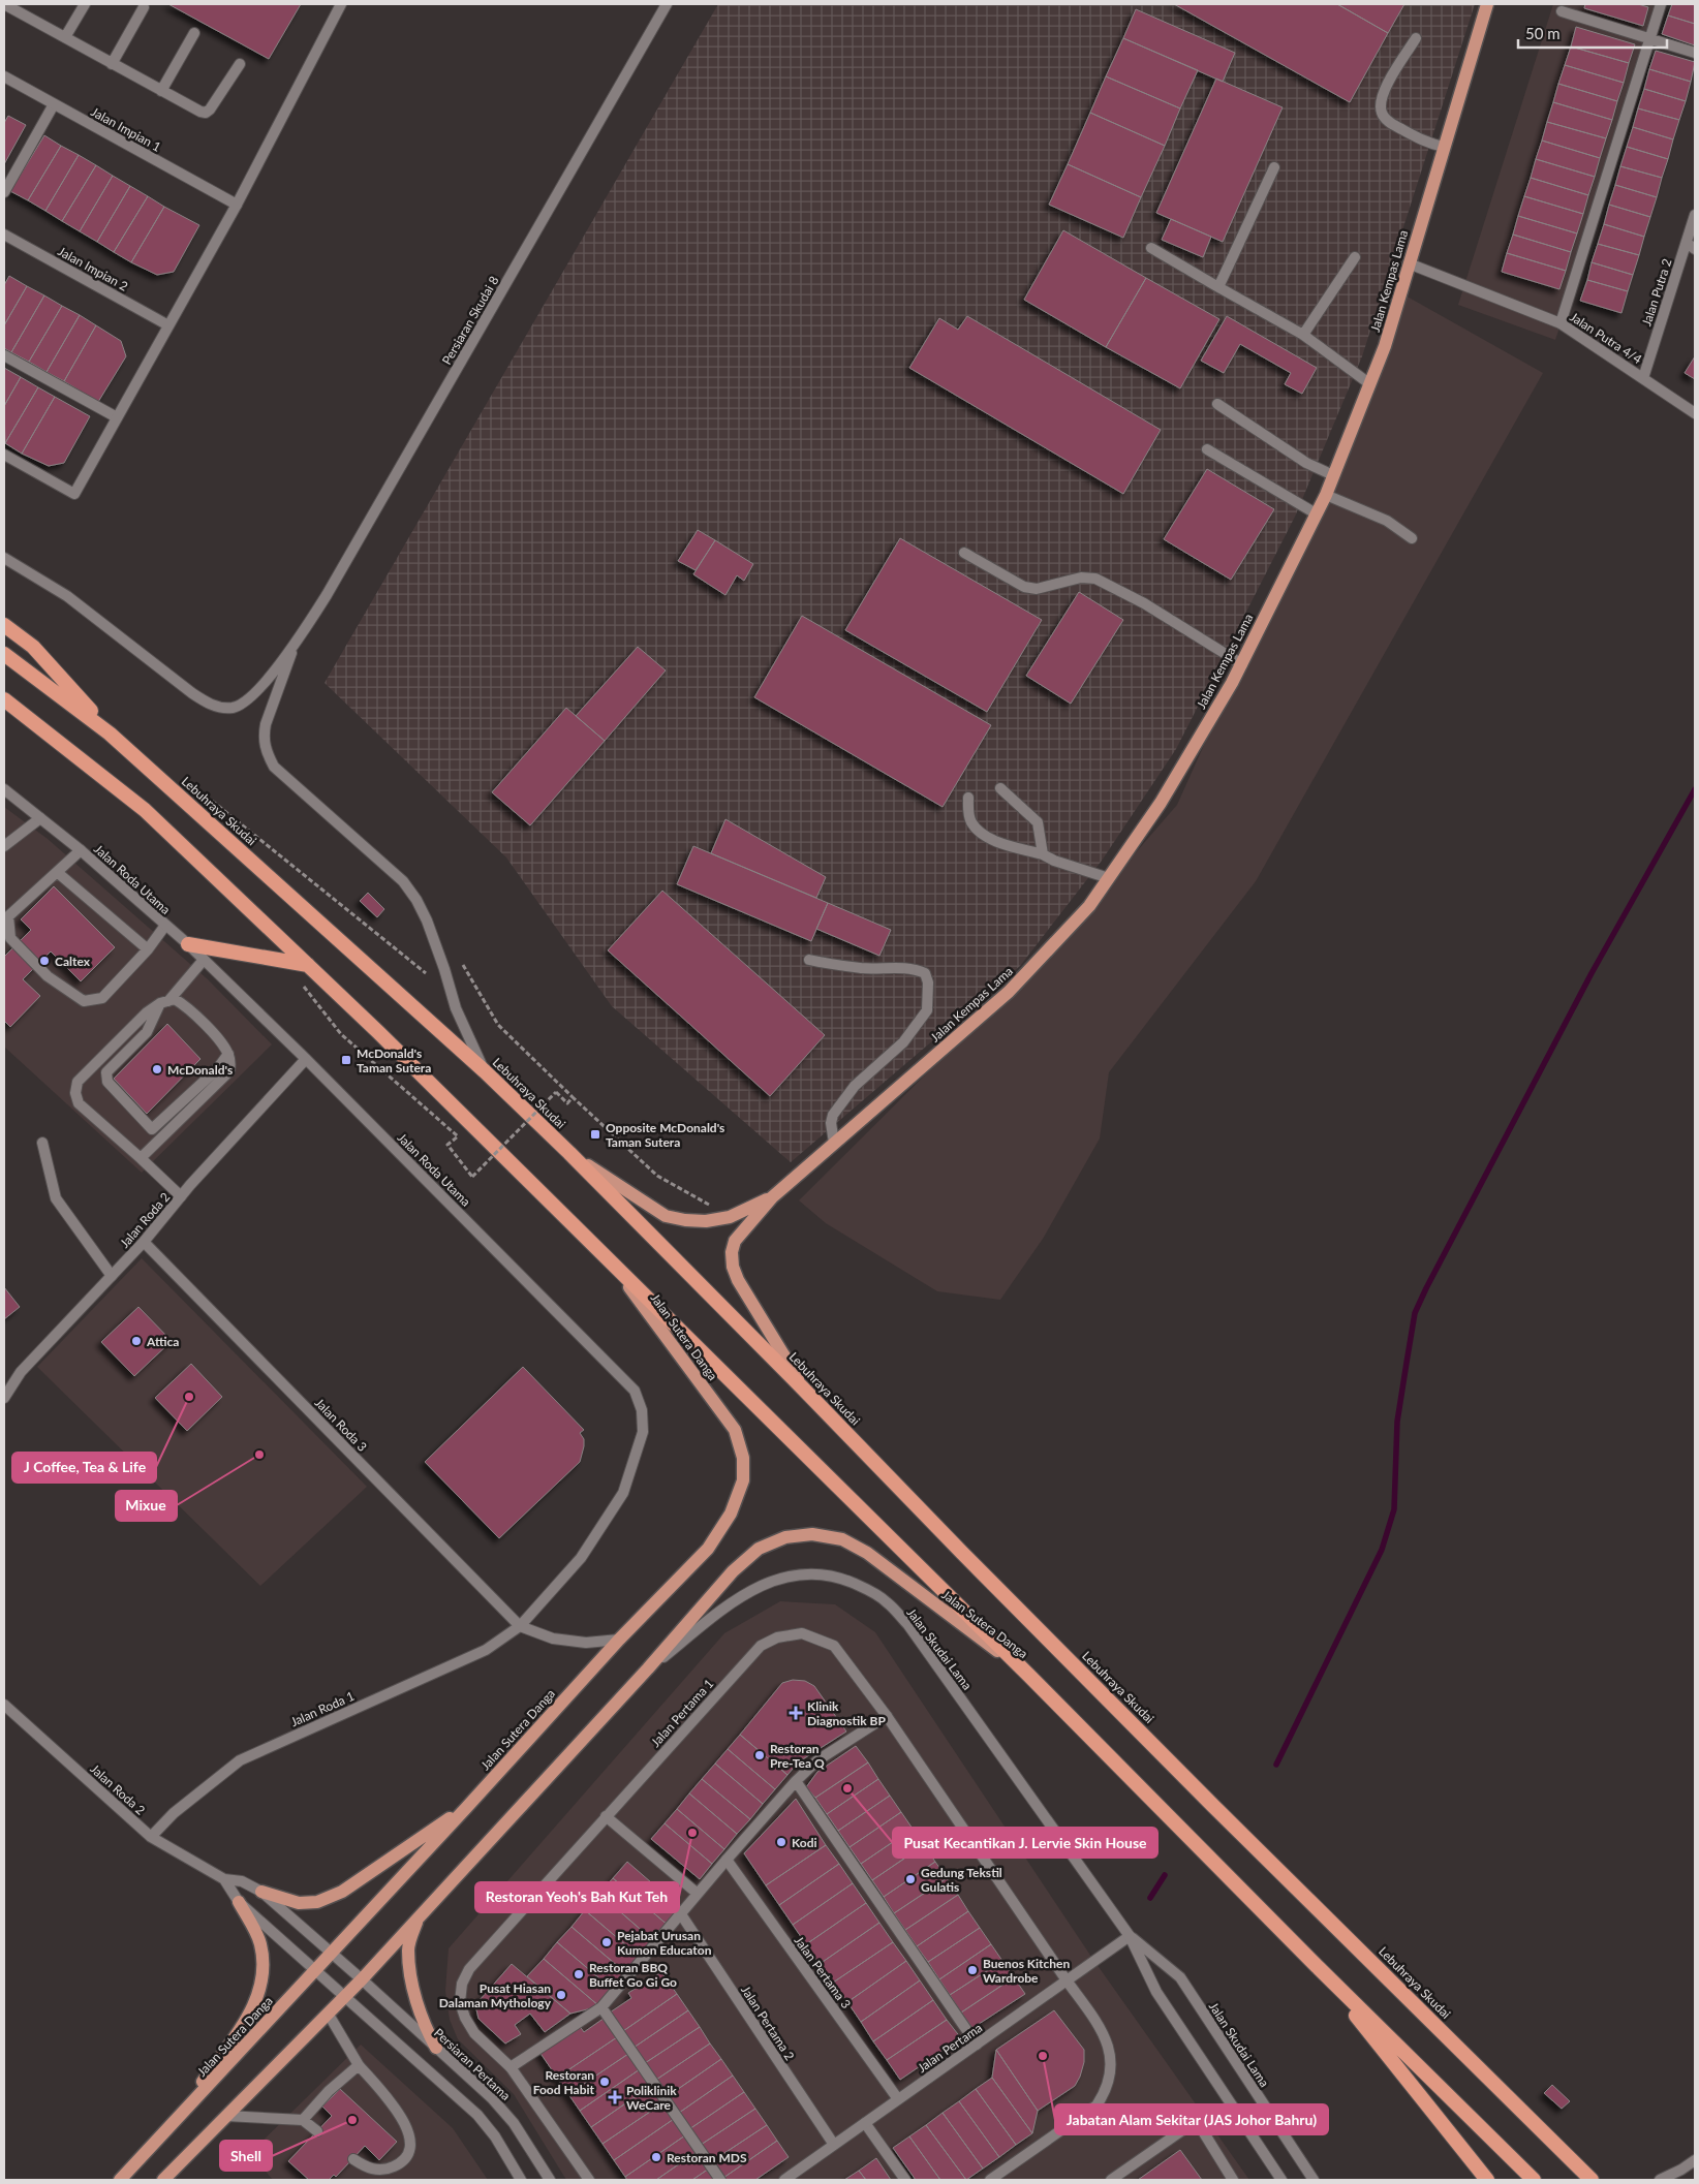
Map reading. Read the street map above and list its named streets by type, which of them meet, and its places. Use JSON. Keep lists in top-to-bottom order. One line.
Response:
{"streets":{"highway":["Lebuhraya Skudai"],"main road":["Jalan Kempas Lama","Jalan Sutera Danga"],"street":["Jalan Impian 1","Jalan Impian 2","Jalan Putra 2","Persiaran Skudai 8","Jalan Putra 4/4","Jalan Roda Utama","Jalan Roda 2","Jalan Roda 3","Jalan Skudai Lama","Jalan Roda 1","Jalan Pertama 1","Jalan Pertama 3","Jalan Pertama 2","Jalan Pertama","Persiaran Pertama"]},"crossings":[["Jalan Kempas Lama","Jalan Putra 4/4"],["Jalan Kempas Lama","Lebuhraya Skudai"],["Jalan Putra 2","Jalan Putra 4/4"],["Jalan Roda Utama","Jalan Roda 2"],["Jalan Roda Utama","Jalan Roda 3"],["Jalan Roda Utama","Jalan Roda 1"],["Jalan Roda 2","Jalan Sutera Danga"],["Jalan Roda 2","Jalan Roda 3"],["Jalan Roda 2","Jalan Roda 1"],["Jalan Roda 2","Persiaran Pertama"],["Jalan Sutera Danga","Jalan Skudai Lama"],["Jalan Sutera Danga","Persiaran Pertama"],["Jalan Roda 3","Jalan Roda 1"],["Jalan Skudai Lama","Jalan Pertama"],["Jalan Pertama 1","Jalan Pertama"],["Jalan Pertama 3","Jalan Pertama"],["Jalan Pertama 2","Jalan Pertama"]],"places":{"other":["Caltex","McDonald's","Attica","J Coffee, Tea & Life","Mixue","Restoran Pre-Tea Q","Pusat Kecantikan J. Lervie Skin House","Restoran Yeoh's Bah Kut Teh","Kodi","Gedung Tekstil Gulatis","Pejabat Urusan Kumon Educaton","Buenos Kitchen Wardrobe","Restoran BBQ Buffet Go Gi Go","Pusat Hiasan Dalaman Mythology","Jabatan Alam Sekitar (JAS Johor Bahru)","Restoran Food Habit","Shell","Restoran MDS"],"transit":["McDonald's Taman Sutera","Opposite McDonald's Taman Sutera"],"health":["Klinik Diagnostik BP","Poliklinik WeCare"]},"scale_bar":"50 m"}
